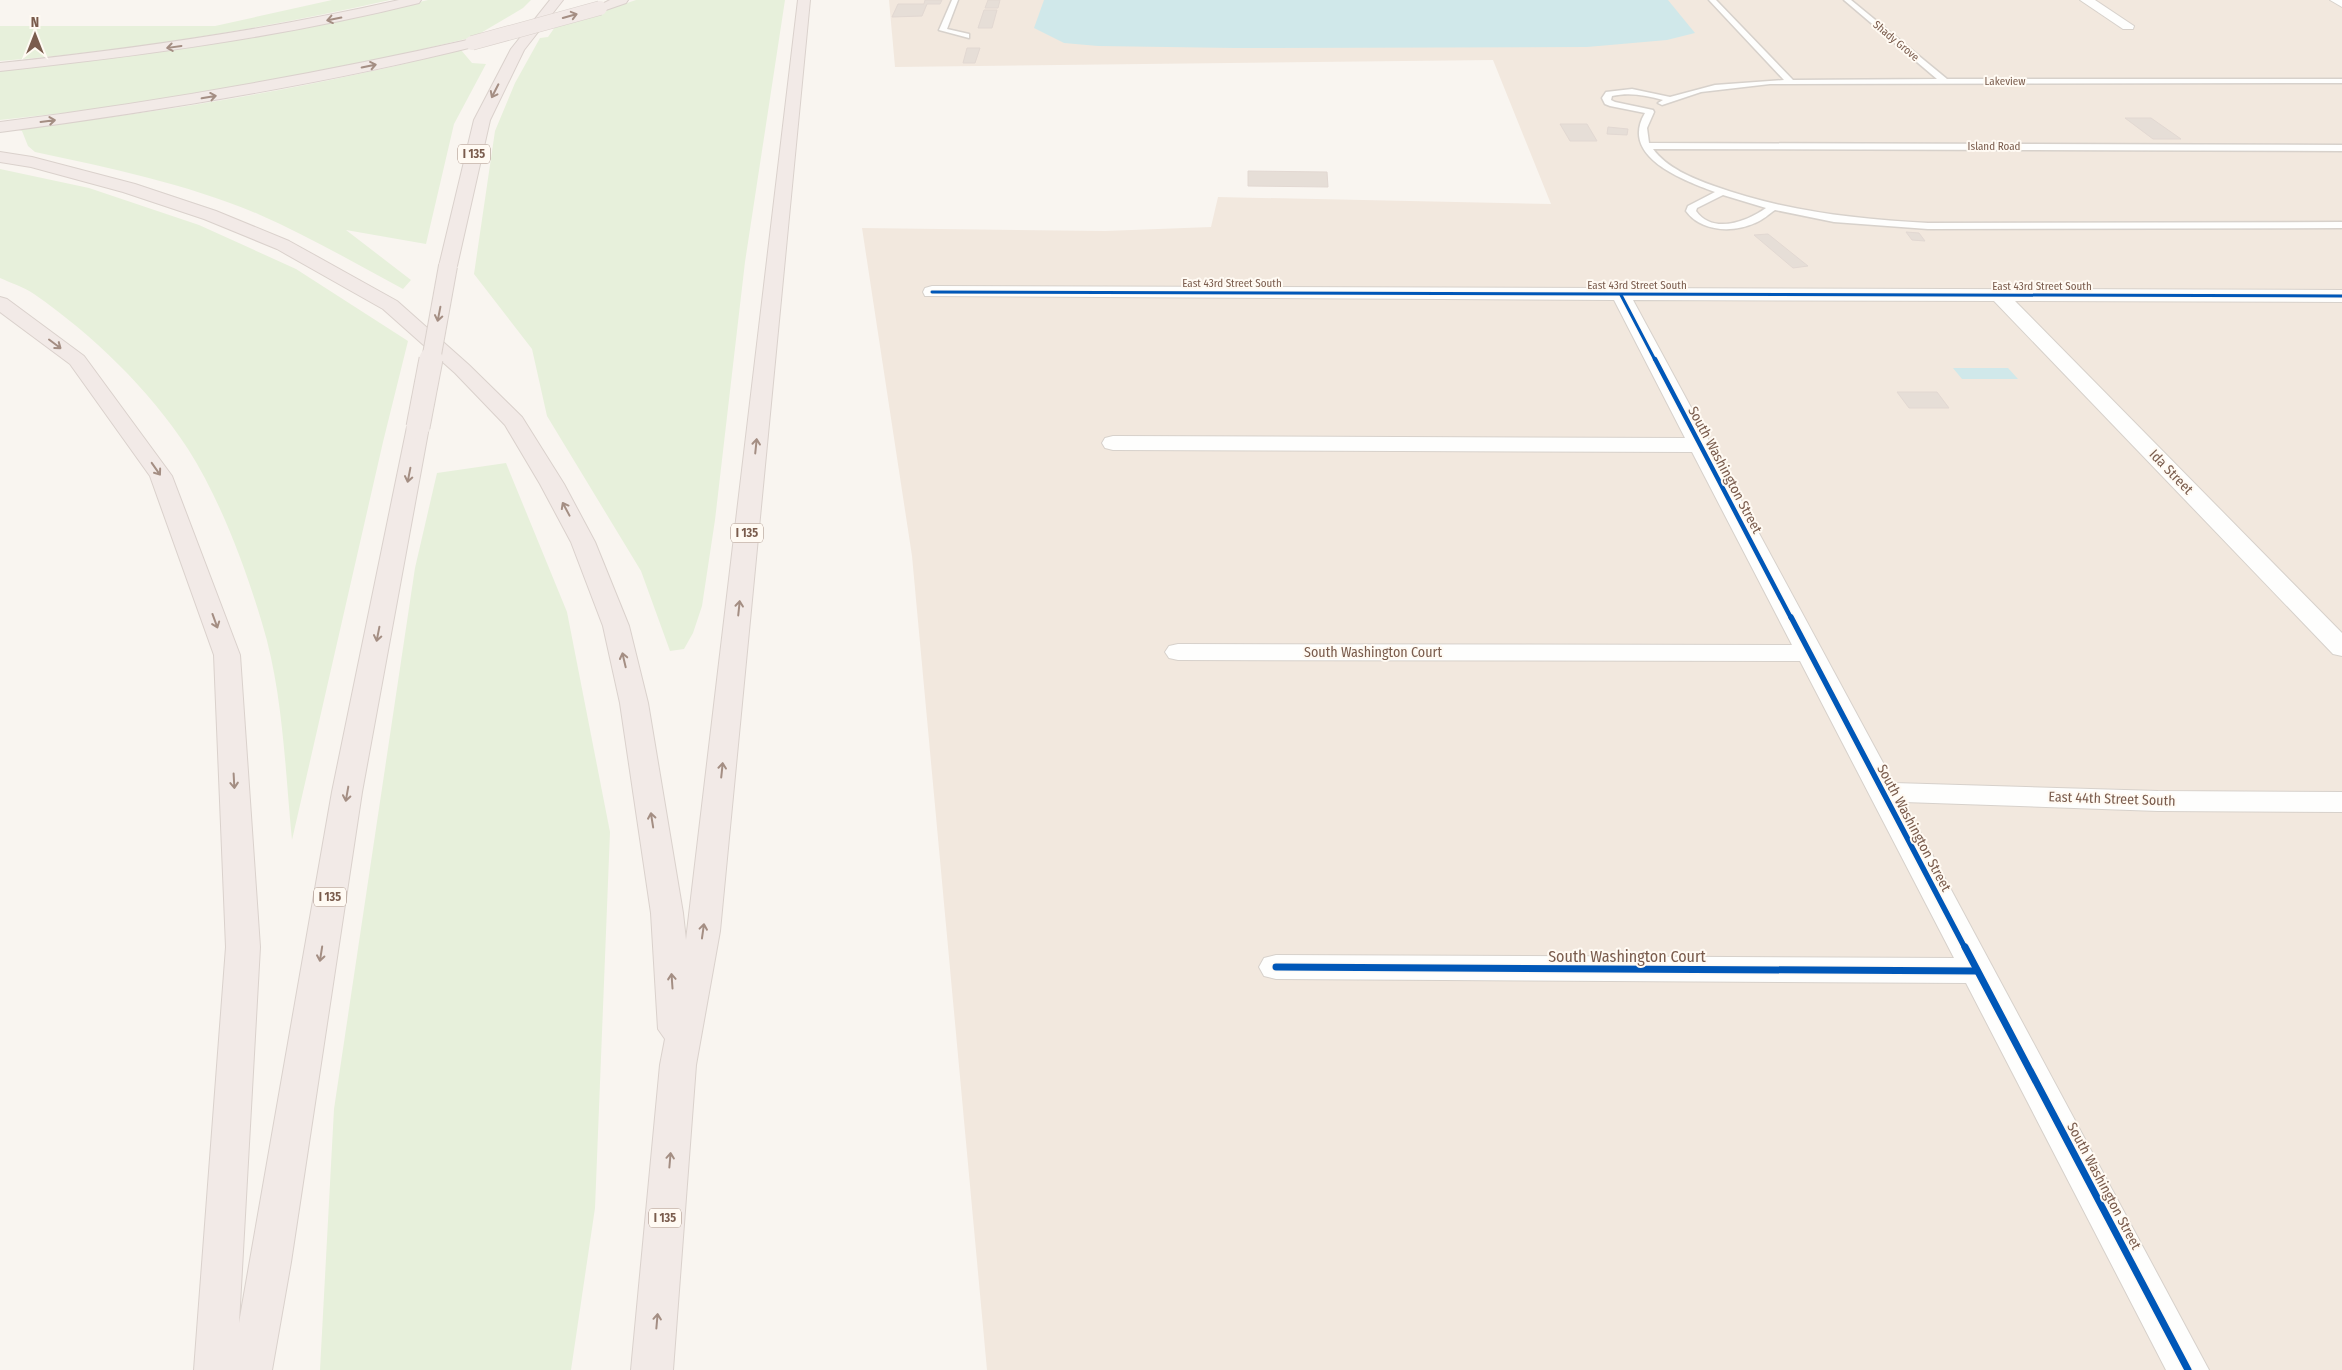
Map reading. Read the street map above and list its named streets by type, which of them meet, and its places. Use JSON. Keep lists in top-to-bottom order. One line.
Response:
{"streets":{"highway":["I 135"],"street":["East 43rd Street South","South Washington Street","Ida Street","South Washington Court","East 44th Street South"],"lane":["Shady Grove","Lakeview","Island Road"]},"crossings":[["Shady Grove","Lakeview"],["East 43rd Street South","South Washington Street"],["East 43rd Street South","Ida Street"],["South Washington Street","South Washington Court"],["South Washington Street","East 44th Street South"]],"north":"top"}
